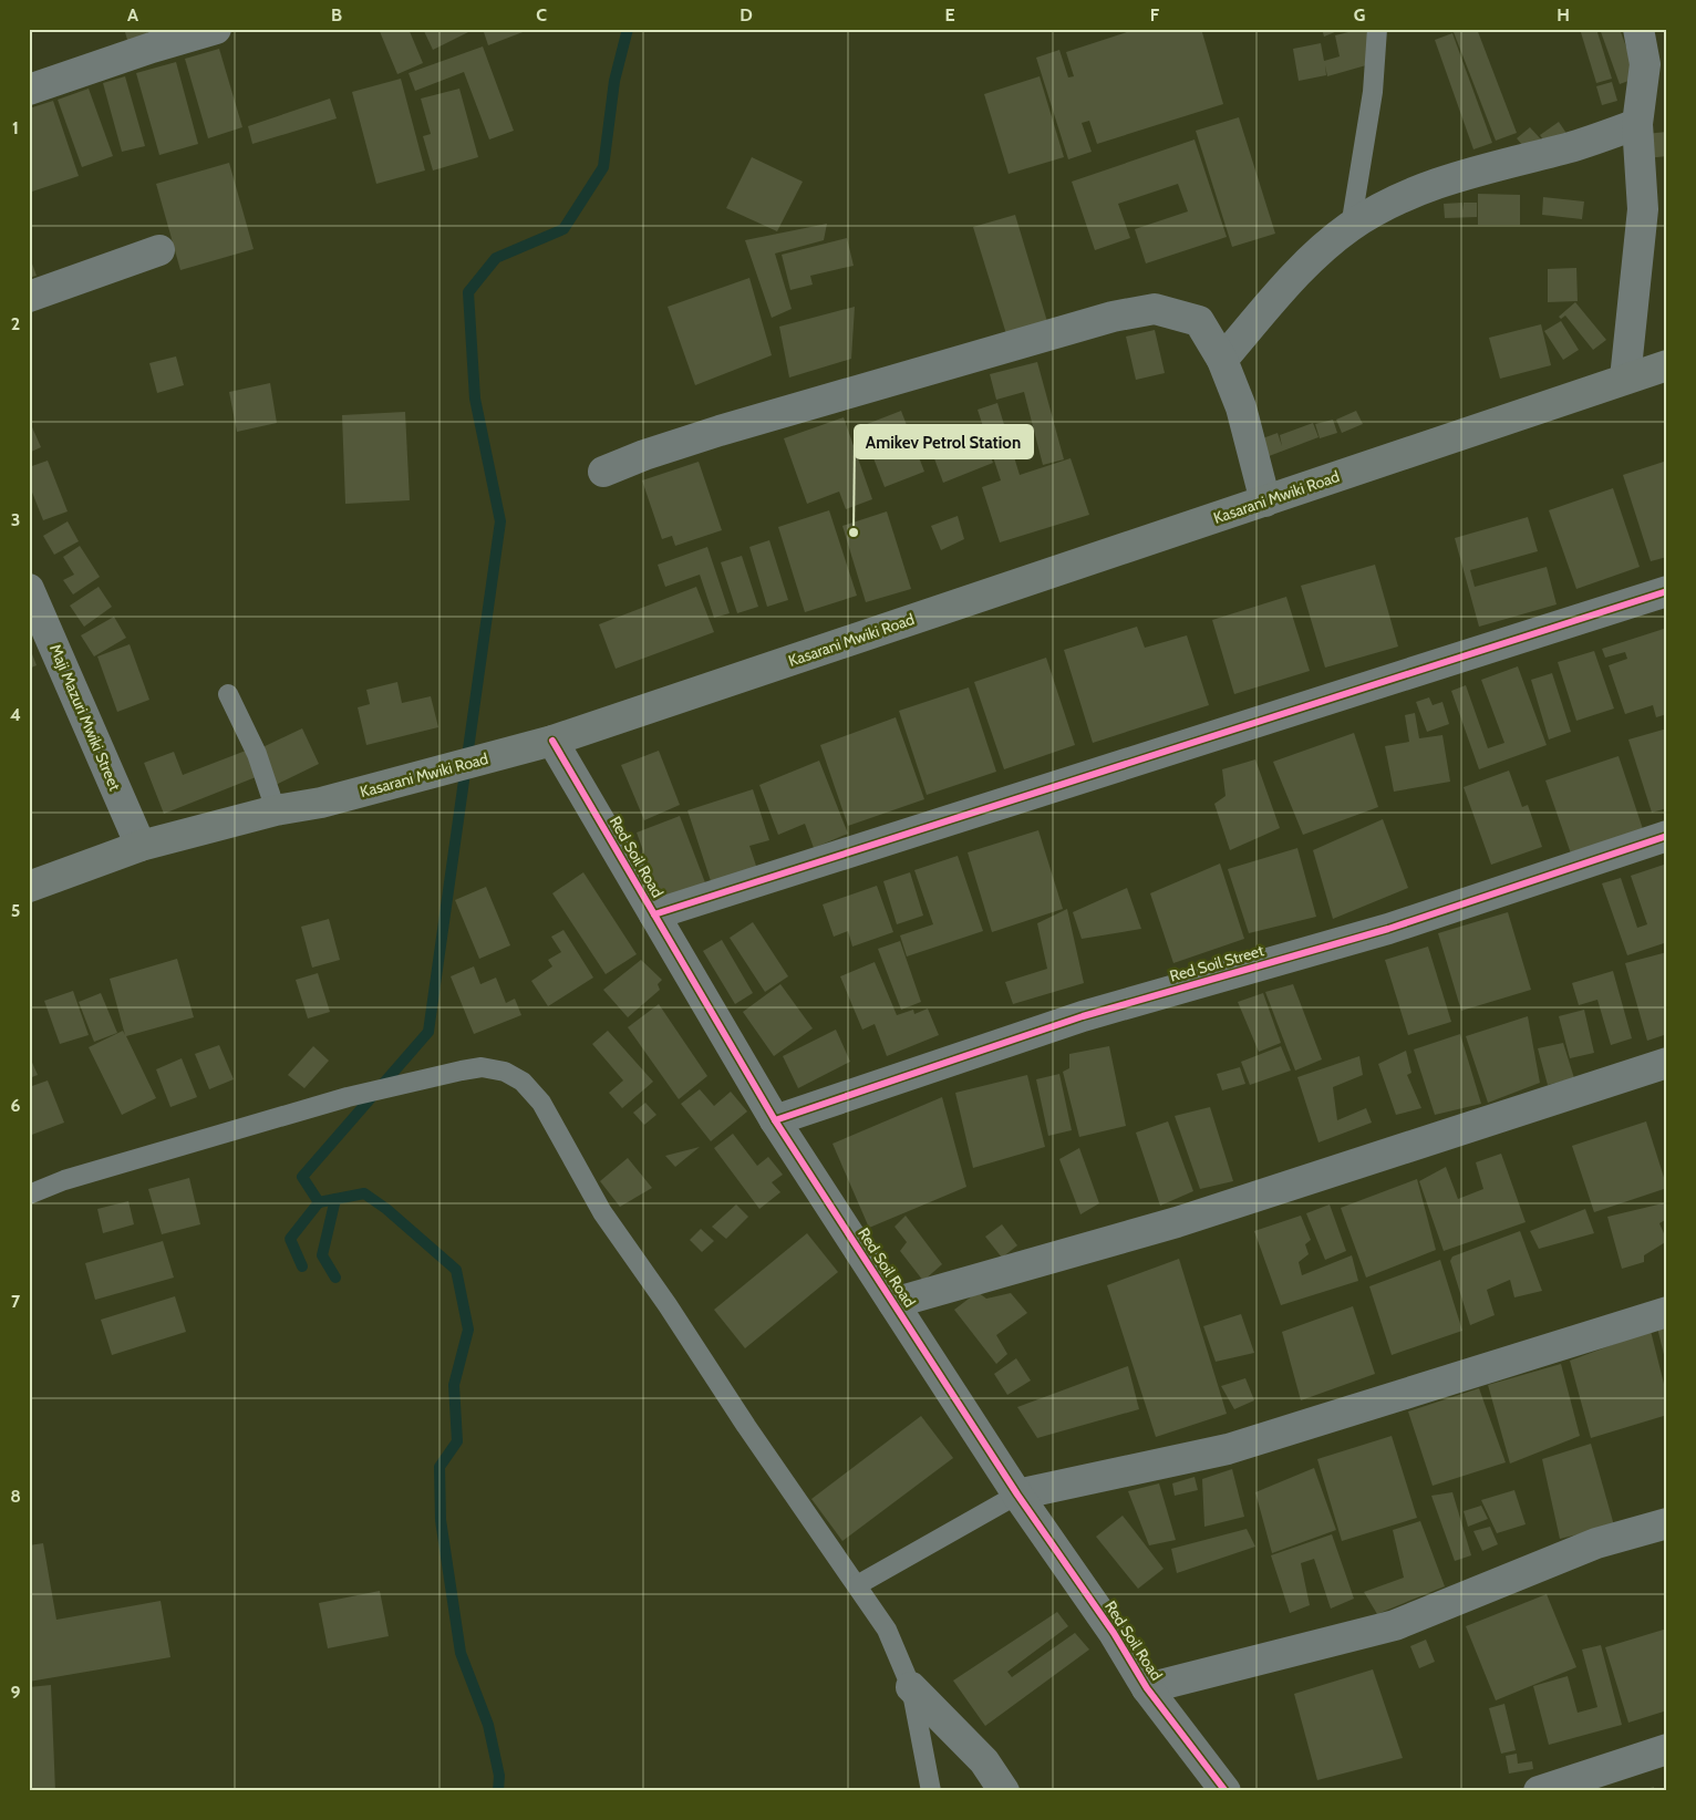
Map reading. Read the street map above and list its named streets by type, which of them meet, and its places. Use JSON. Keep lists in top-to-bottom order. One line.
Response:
{"streets":{"main road":["Kasarani Mwiki Road"],"street":["Maji Mazuri Mwiki Street","Red Soil Road","Red Soil Street"]},"crossings":[["Kasarani Mwiki Road","Maji Mazuri Mwiki Street"],["Kasarani Mwiki Road","Red Soil Road"],["Red Soil Road","Red Soil Street"]],"places":["Amikev Petrol Station"],"grid":{"columns":["A","B","C","D","E","F","G","H"],"rows":["1","2","3","4","5","6","7","8","9"]}}
